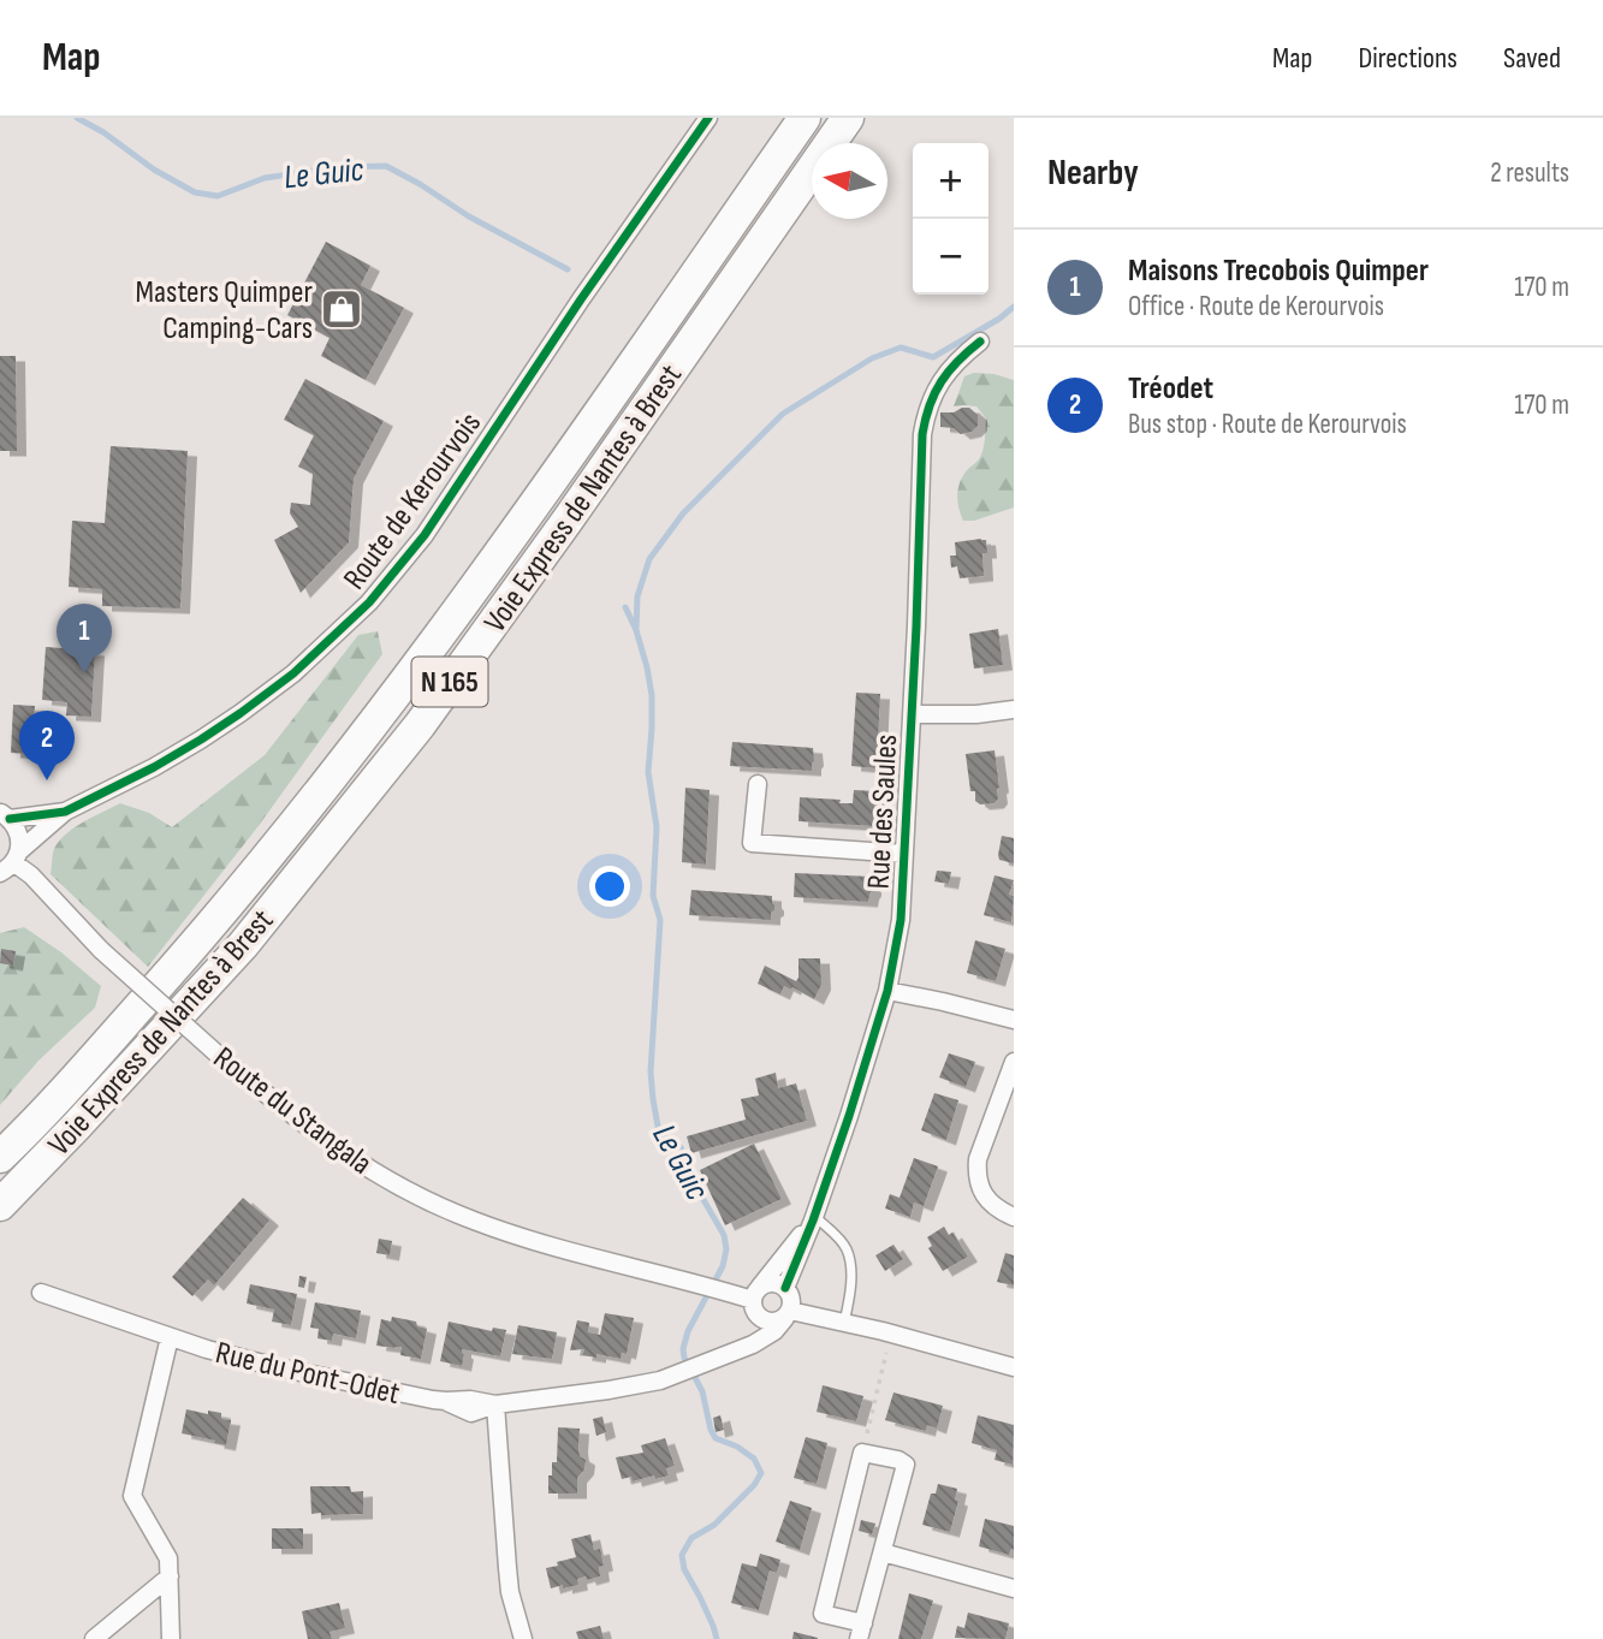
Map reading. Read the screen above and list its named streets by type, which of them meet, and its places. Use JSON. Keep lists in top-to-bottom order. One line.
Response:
{"streets":{"highway":["Voie Express de Nantes à Brest","N 165"],"street":["Route de Kerourvois","Rue des Saules","Route du Stangala","Rue du Pont-Odet"]},"crossings":[["Route de Kerourvois","Route du Stangala"],["Rue des Saules","Route du Stangala"],["Rue des Saules","Rue du Pont-Odet"],["Route du Stangala","Rue du Pont-Odet"]],"water":["Le Guic"],"places":{"shop":["Masters Quimper Camping-Cars"]},"north":"left","page":{"header":"Map","nav":["Map","Directions","Saved"],"heading":["Nearby","2 results"],"map_buttons":["+","−"],"list":[{"mark":"1","name":"Maisons Trecobois Quimper","note":"Office · Route de Kerourvois","value":"170 m"},{"mark":"2","name":"Tréodet","note":"Bus stop · Route de Kerourvois","value":"170 m"}],"pins":["1","2"]}}
